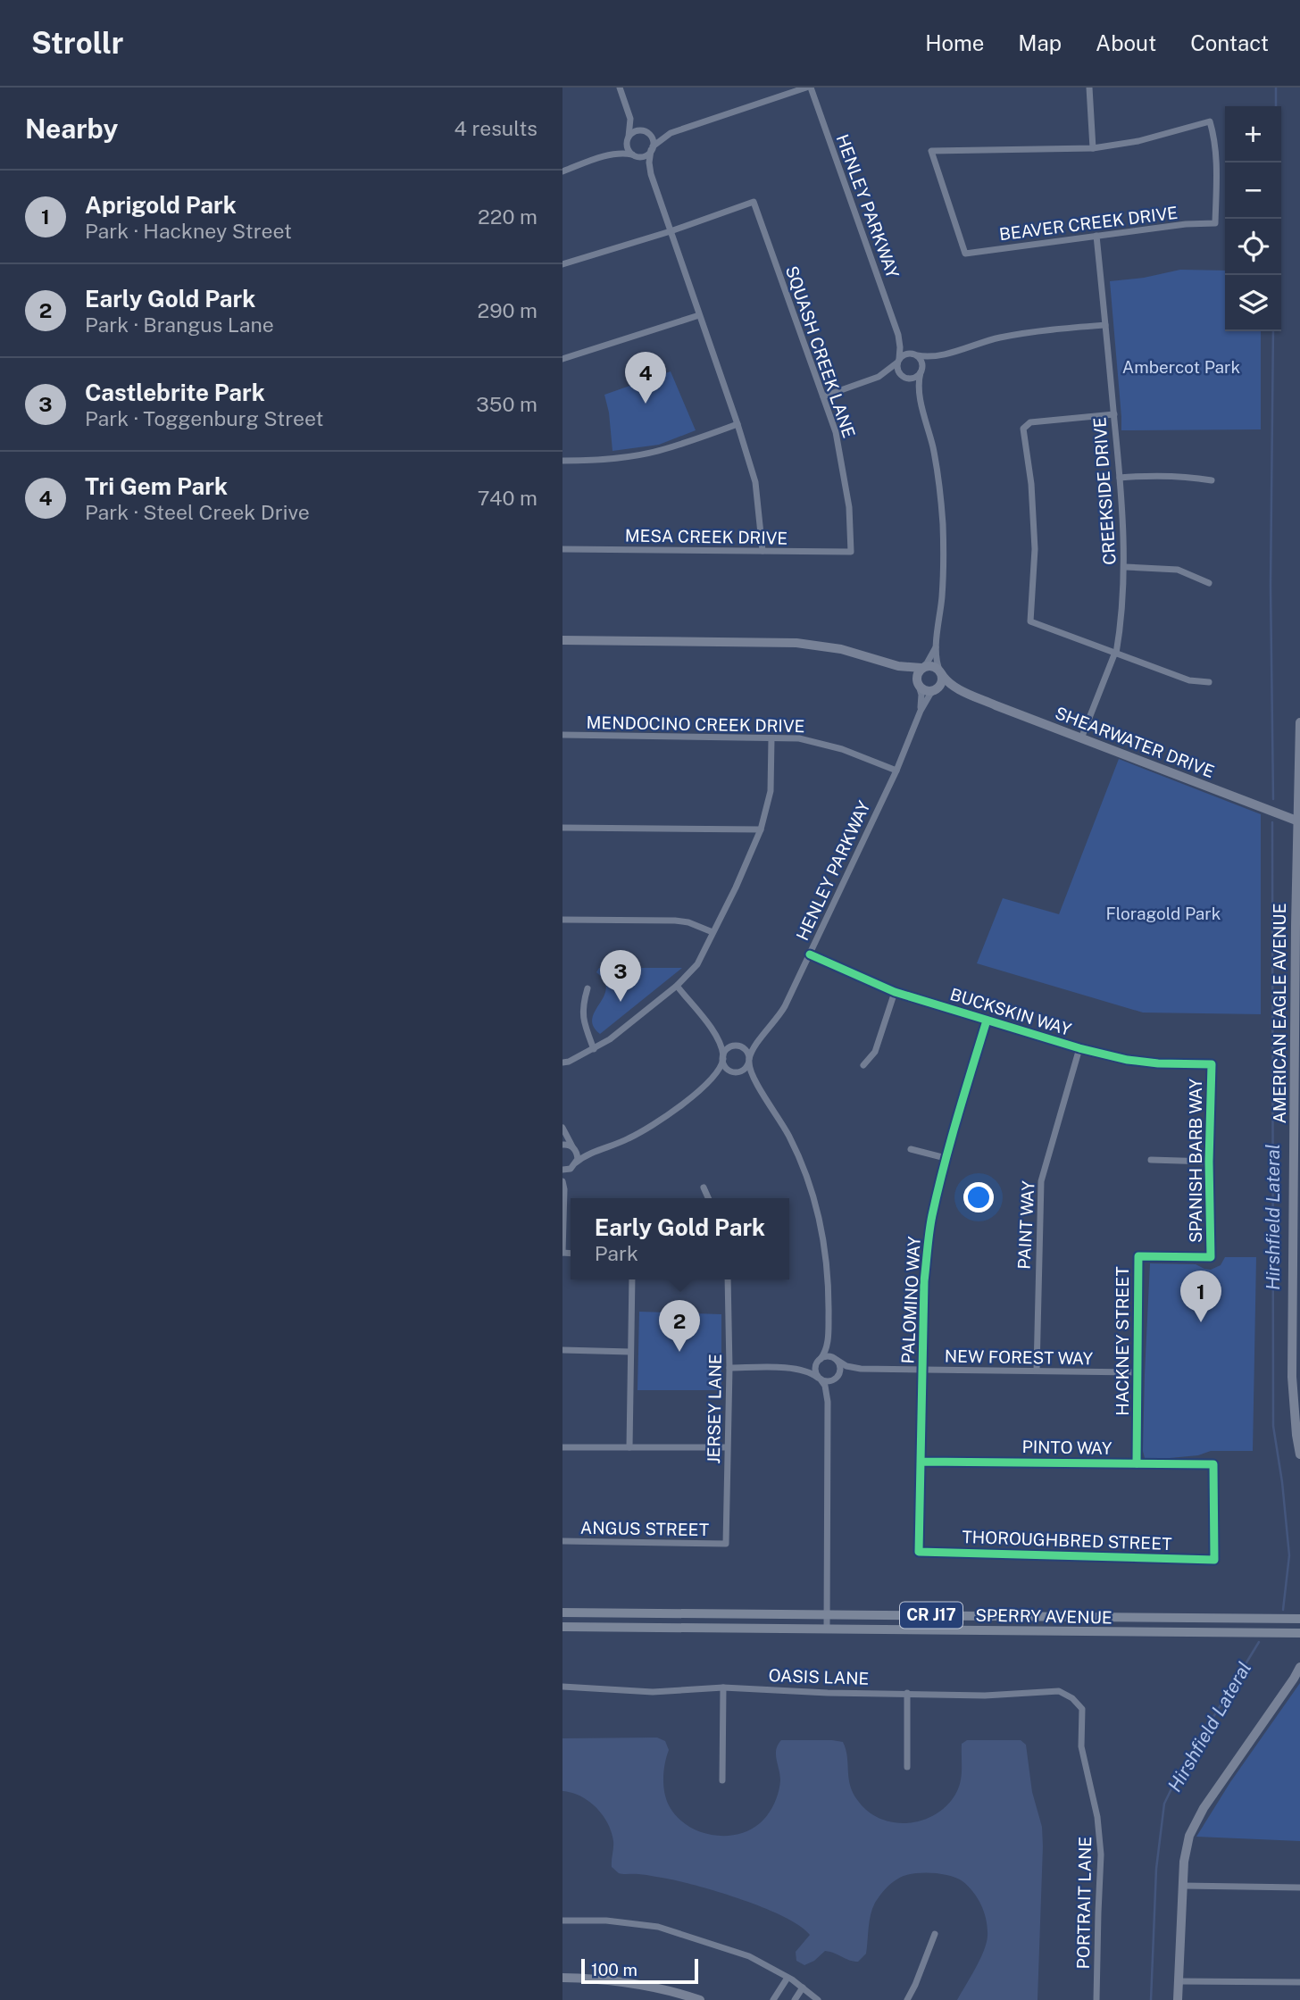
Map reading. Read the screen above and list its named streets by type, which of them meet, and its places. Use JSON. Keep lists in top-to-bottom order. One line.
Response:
{"streets":{"main road":["CR J17","SPERRY AVENUE"],"street":["HENLEY PARKWAY","BEAVER CREEK DRIVE","SQUASH CREEK LANE","CREEKSIDE DRIVE","MESA CREEK DRIVE","MENDOCINO CREEK DRIVE","SHEARWATER DRIVE","BUCKSKIN WAY","AMERICAN EAGLE AVENUE","SPANISH BARB WAY","PAINT WAY","PALOMINO WAY","HACKNEY STREET","NEW FOREST WAY","JERSEY LANE","PINTO WAY","ANGUS STREET","THOROUGHBRED STREET","OASIS LANE","PORTRAIT LANE"]},"crossings":[["HENLEY PARKWAY","MENDOCINO CREEK DRIVE"],["HENLEY PARKWAY","SHEARWATER DRIVE"],["HENLEY PARKWAY","BUCKSKIN WAY"],["BEAVER CREEK DRIVE","CREEKSIDE DRIVE"],["SQUASH CREEK LANE","MESA CREEK DRIVE"],["CREEKSIDE DRIVE","SHEARWATER DRIVE"],["SHEARWATER DRIVE","AMERICAN EAGLE AVENUE"],["BUCKSKIN WAY","SPANISH BARB WAY"],["BUCKSKIN WAY","PAINT WAY"],["BUCKSKIN WAY","PALOMINO WAY"],["SPANISH BARB WAY","HACKNEY STREET"],["PAINT WAY","NEW FOREST WAY"],["PALOMINO WAY","NEW FOREST WAY"],["PALOMINO WAY","PINTO WAY"],["PALOMINO WAY","THOROUGHBRED STREET"],["HACKNEY STREET","NEW FOREST WAY"],["HACKNEY STREET","PINTO WAY"],["JERSEY LANE","ANGUS STREET"],["PINTO WAY","THOROUGHBRED STREET"],["OASIS LANE","PORTRAIT LANE"]],"water":["Hirshfield Lateral"],"parks":["Ambercot Park","Floragold Park"],"scale_bar":"100 m","page":{"header":"Strollr","nav":["Home","Map","About","Contact"],"heading":["Nearby","4 results"],"map_buttons":["+","−"],"list":[{"mark":"1","name":"Aprigold Park","note":"Park · Hackney Street","value":"220 m"},{"mark":"2","name":"Early Gold Park","note":"Park · Brangus Lane","value":"290 m"},{"mark":"3","name":"Castlebrite Park","note":"Park · Toggenburg Street","value":"350 m"},{"mark":"4","name":"Tri Gem Park","note":"Park · Steel Creek Drive","value":"740 m"}],"pins":["4","3","1","2"],"popup":["Early Gold Park","Park"],"scale":"100 m"}}
